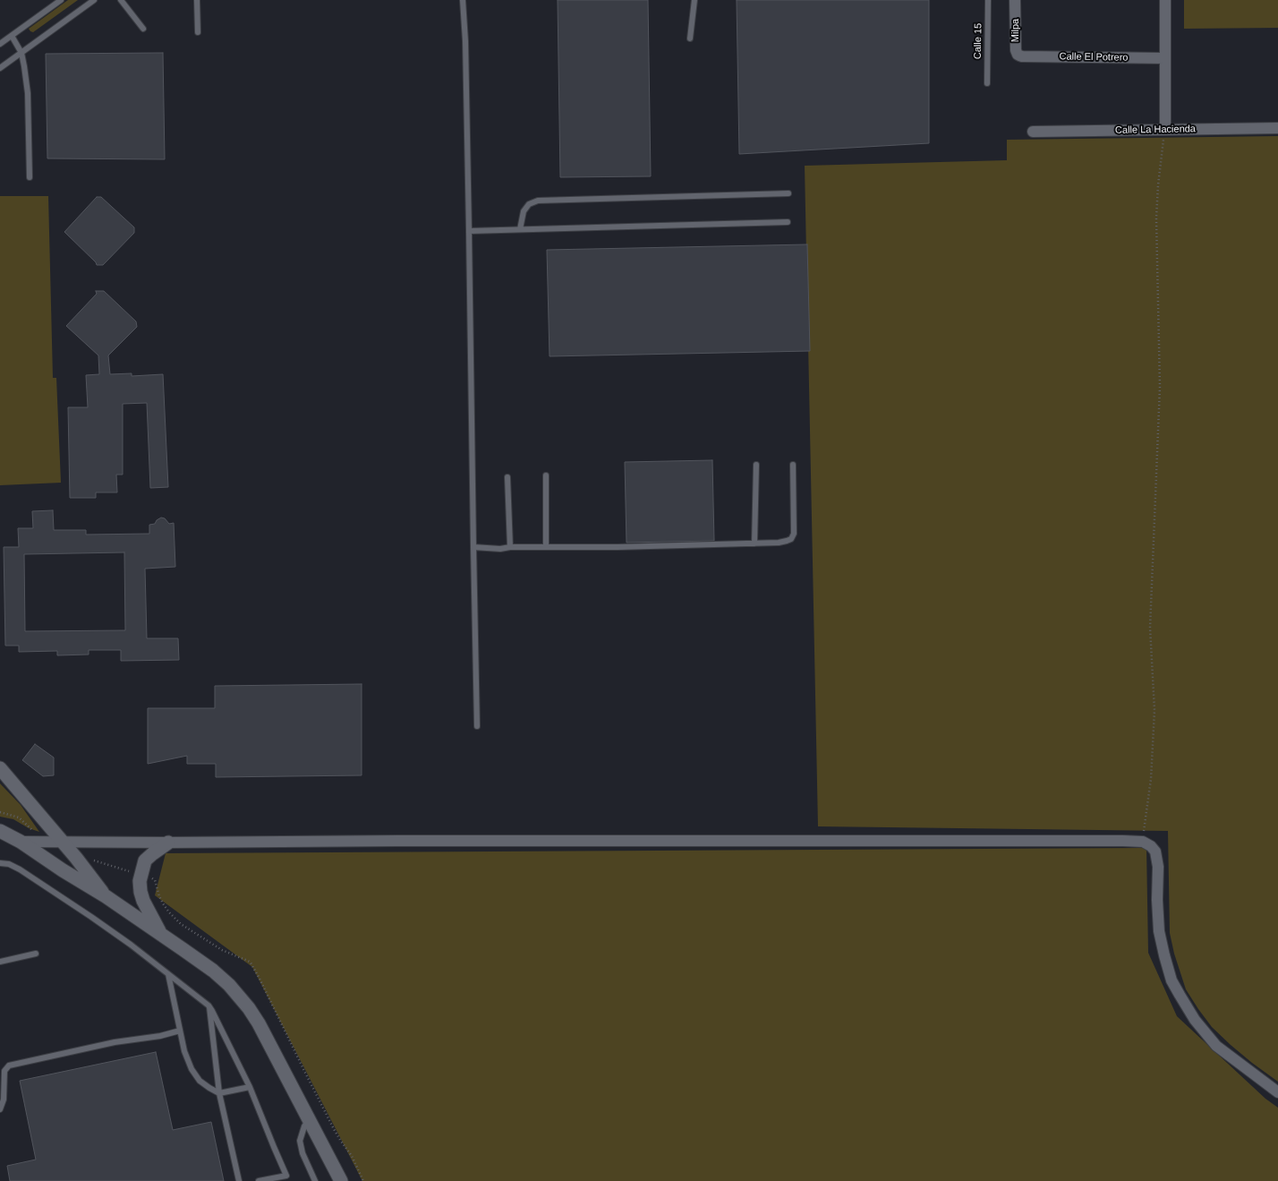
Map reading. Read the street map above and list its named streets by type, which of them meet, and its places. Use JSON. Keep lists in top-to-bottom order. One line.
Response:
{"streets":{"street":["Milpa","Calle El Potrero","Calle La Hacienda"],"lane":["Calle 15"]},"crossings":[["Milpa","Calle El Potrero"]]}
